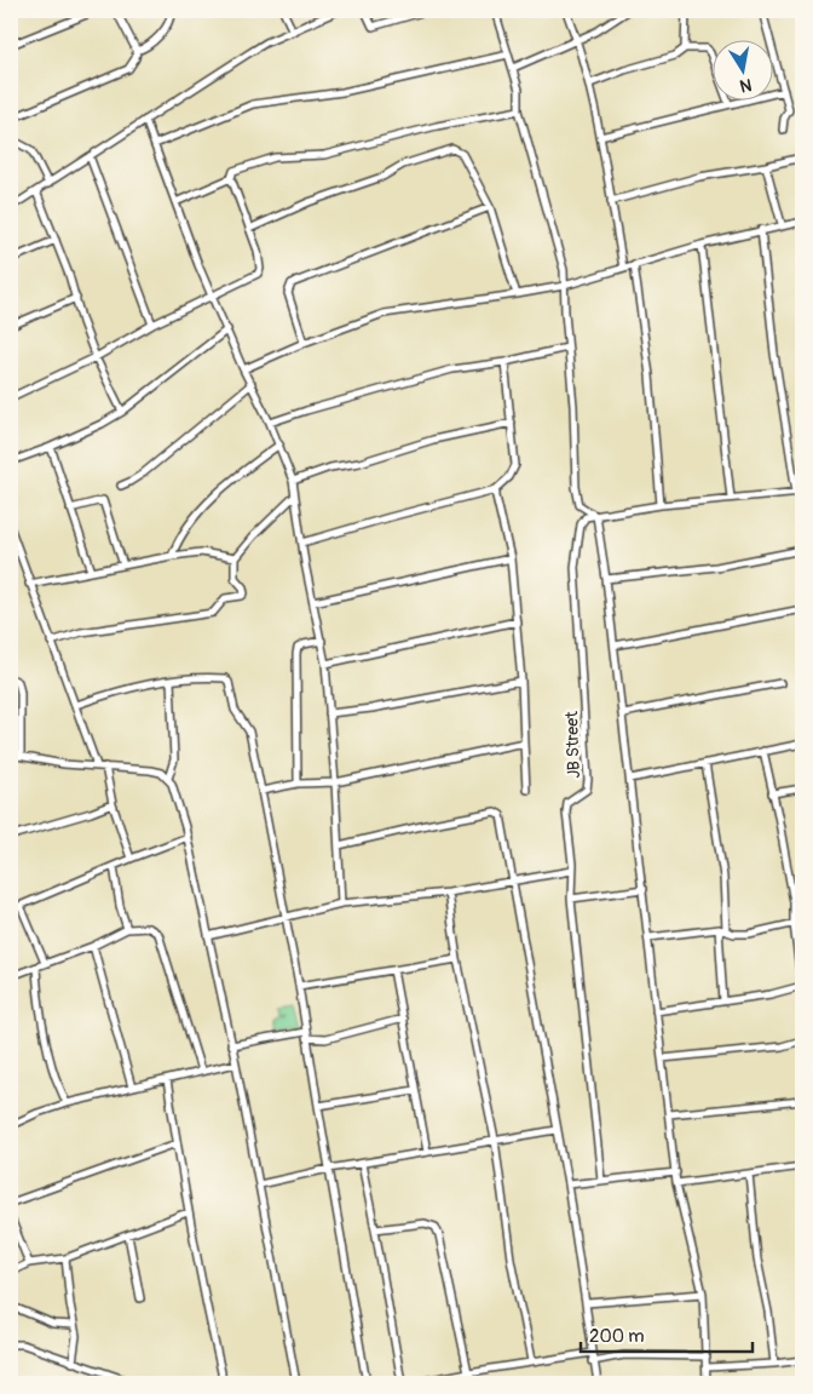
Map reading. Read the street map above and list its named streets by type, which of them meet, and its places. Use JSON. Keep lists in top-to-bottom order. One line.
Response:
{"streets":{"street":["JB Street"]},"scale_bar":"200 m","north":"bottom"}
